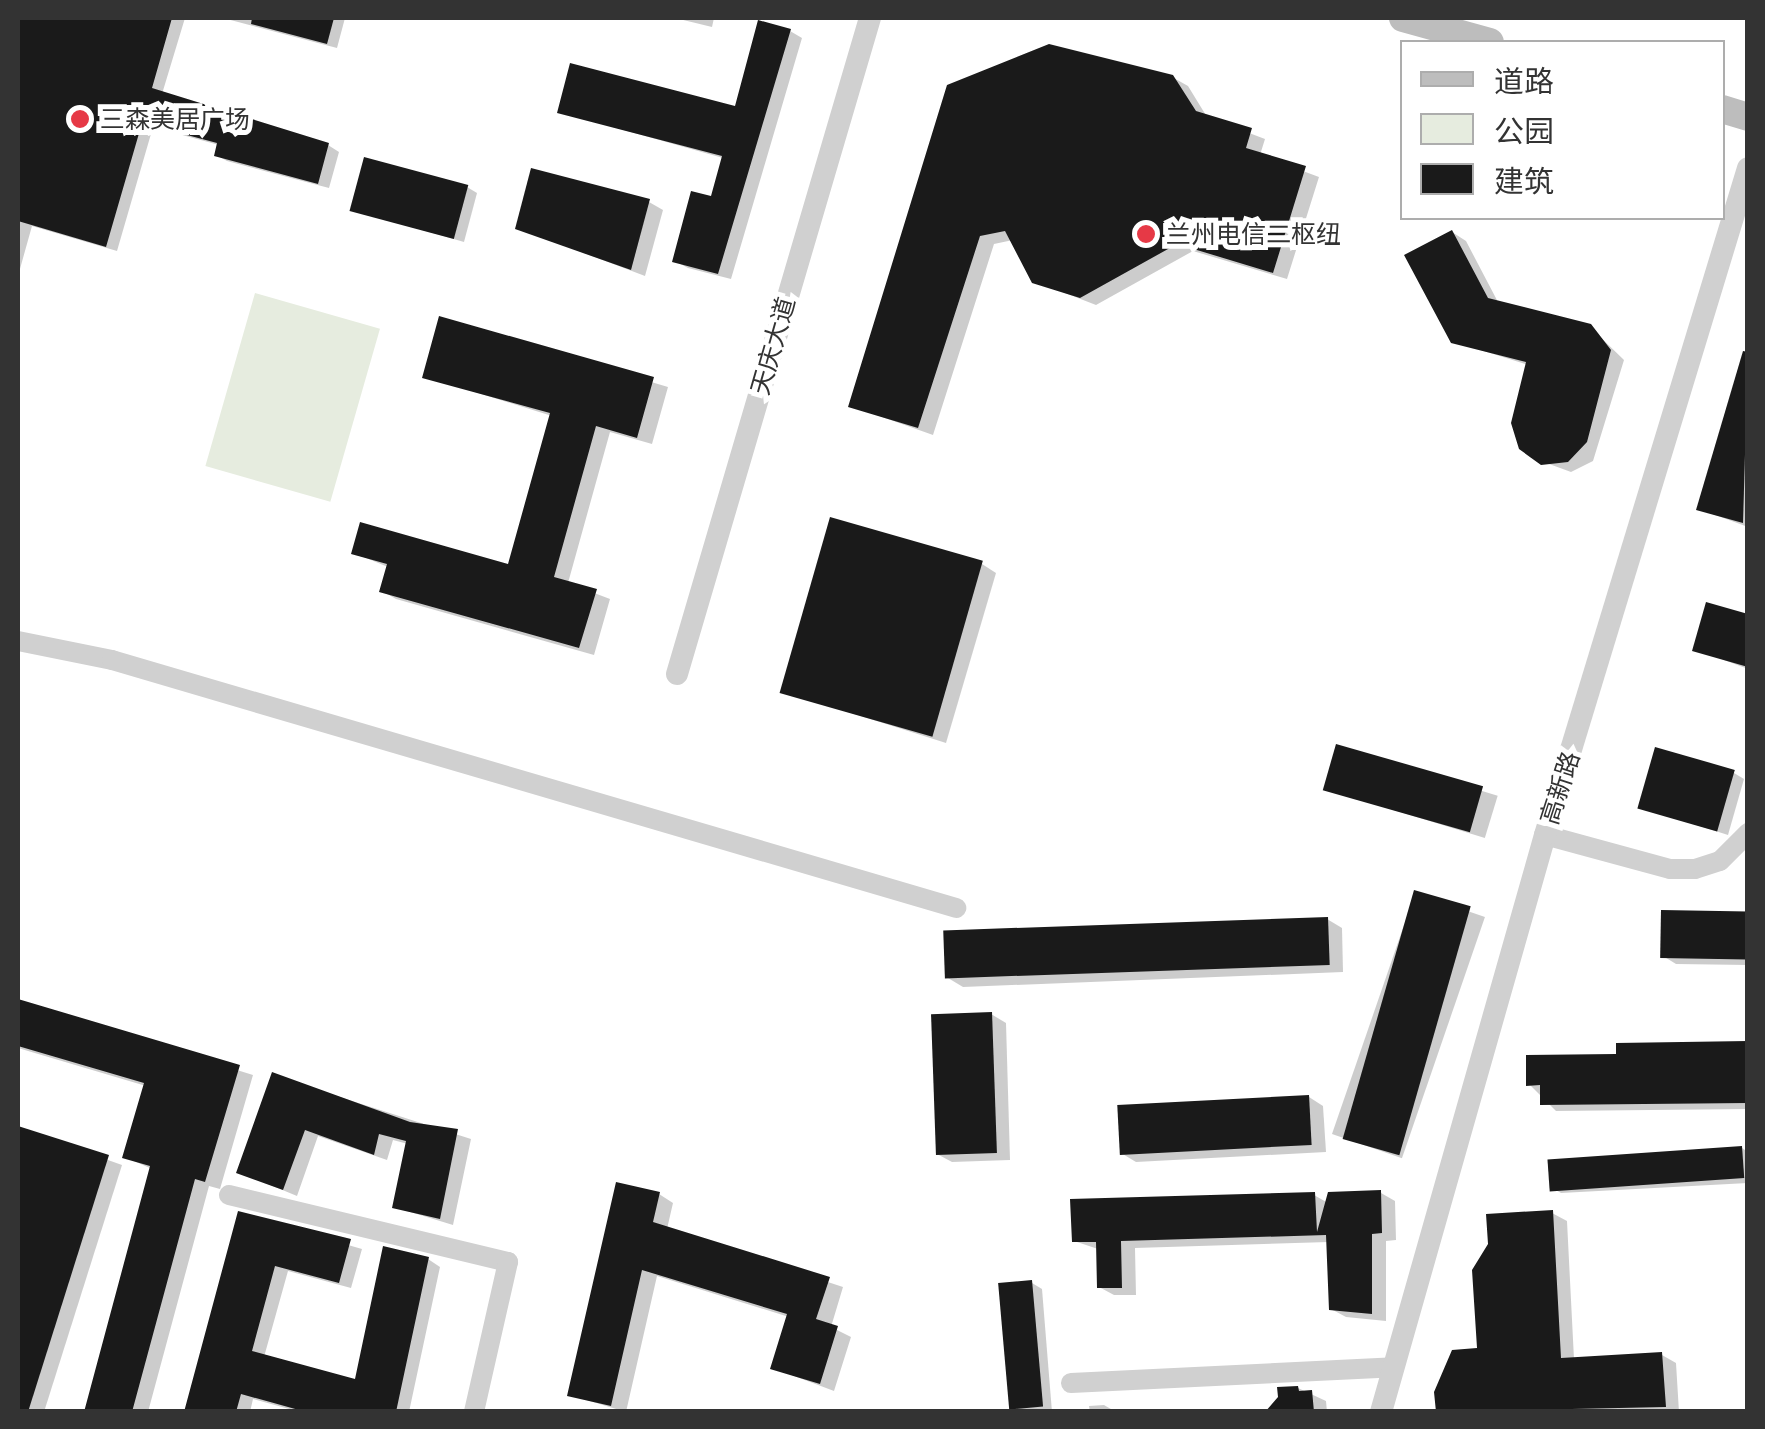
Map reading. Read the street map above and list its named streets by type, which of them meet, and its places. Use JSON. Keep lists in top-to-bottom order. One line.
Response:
{"streets":{"street":["天庆大道","高新路"]},"places":["三森美居广场","兰州电信二枢纽"],"legend":["道路","公园","建筑"]}
